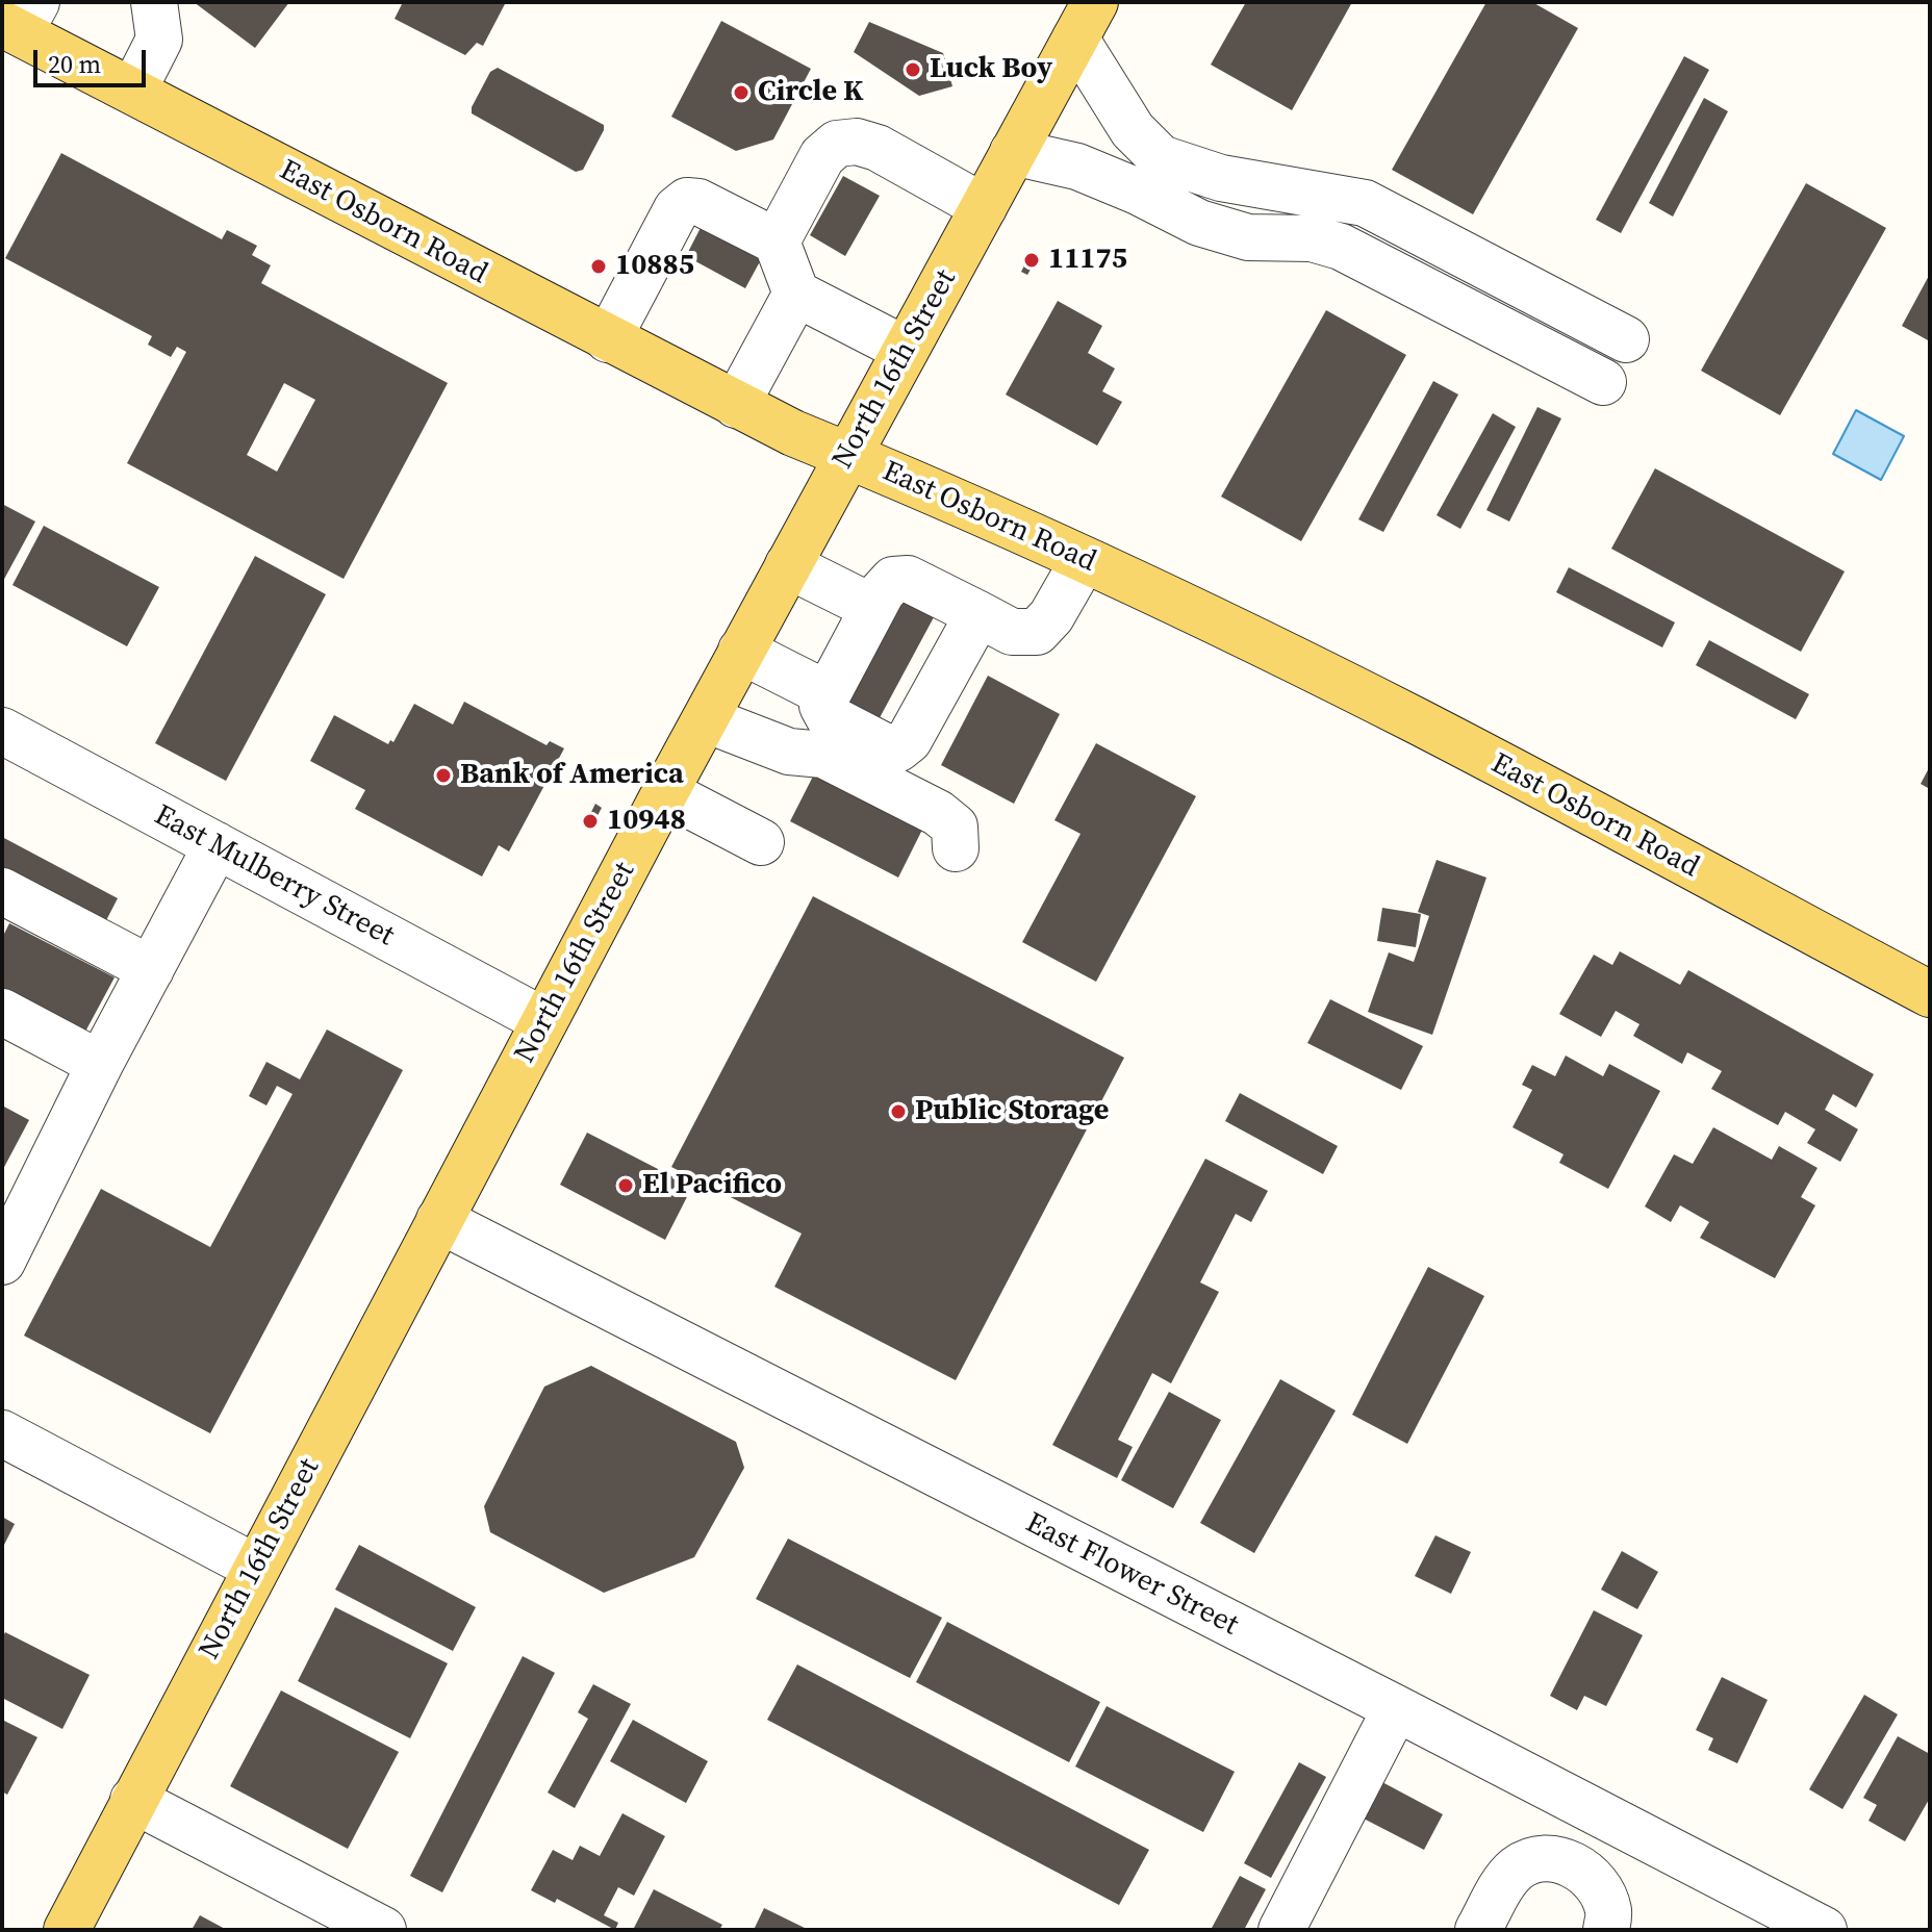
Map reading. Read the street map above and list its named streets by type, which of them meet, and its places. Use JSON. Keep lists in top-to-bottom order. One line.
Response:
{"streets":{"main road":["East Osborn Road","North 16th Street"],"street":["East Mulberry Street","East Flower Street"]},"crossings":[["East Osborn Road","North 16th Street"],["North 16th Street","East Mulberry Street"],["North 16th Street","East Flower Street"]],"places":["Luck Boy","Circle K","11175","10885","Bank of America","10948","Public Storage","El Pacifico"],"scale_bar":"20 m"}
